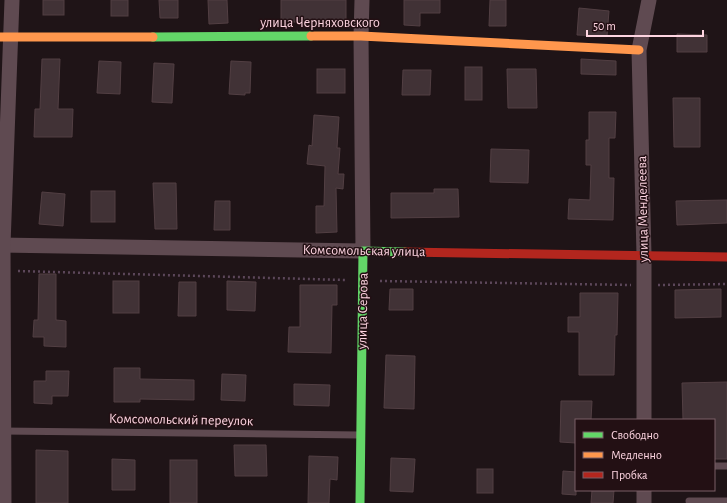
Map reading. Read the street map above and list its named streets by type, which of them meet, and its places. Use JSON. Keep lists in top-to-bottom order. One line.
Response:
{"streets":{"street":["улица Черняховского","улица Менделеева","Комсомольская улица","улица Серова"],"lane":["Комсомольский переулок"]},"crossings":[["улица Черняховского","улица Менделеева"],["улица Черняховского","улица Серова"],["улица Менделеева","Комсомольская улица"],["Комсомольская улица","улица Серова"],["улица Серова","Комсомольский переулок"]],"legend":["Свободно","Медленно","Пробка"],"scale_bar":"50 m"}
